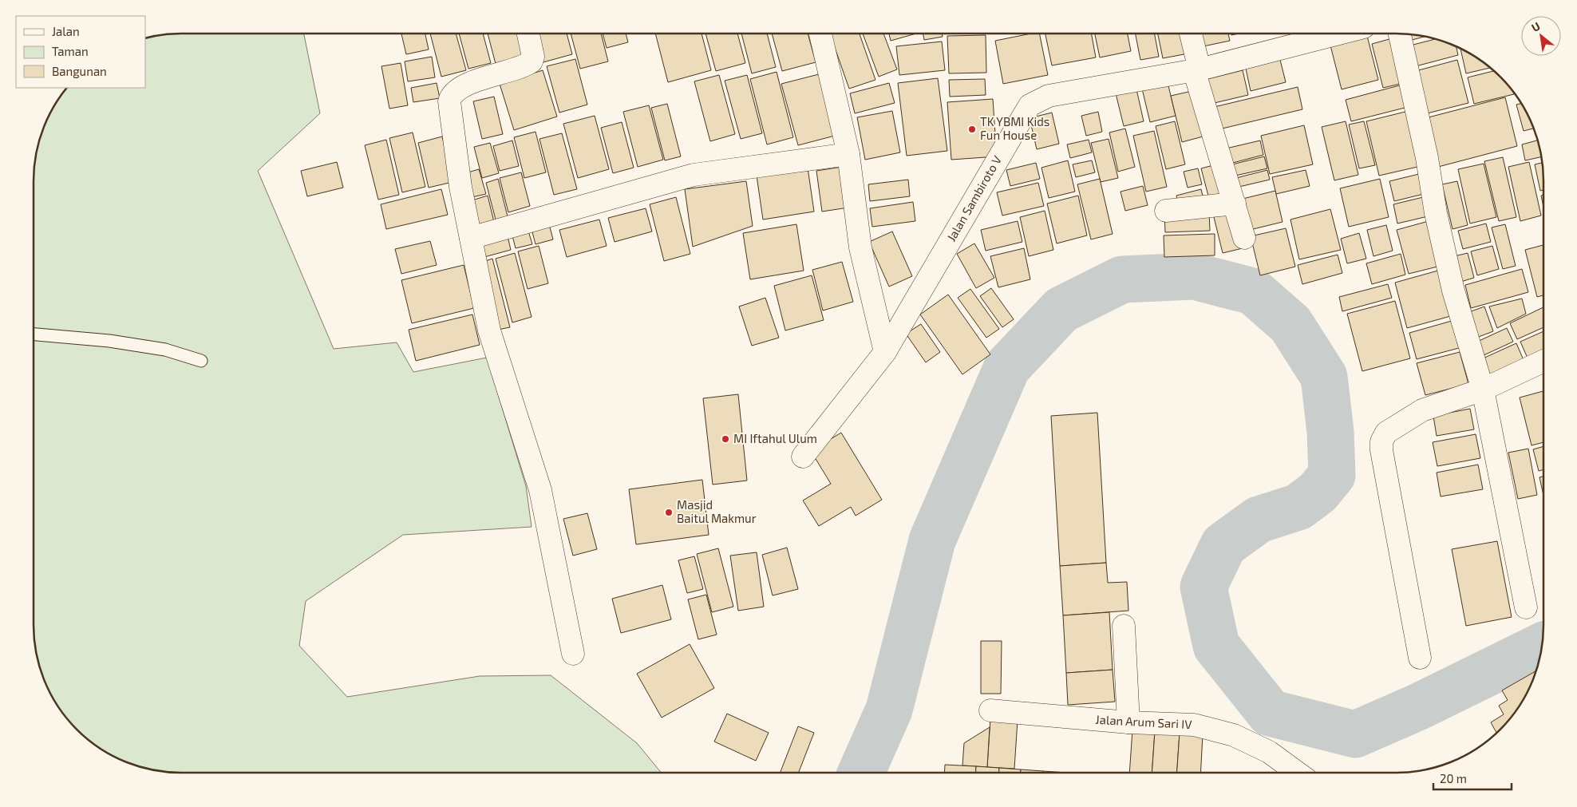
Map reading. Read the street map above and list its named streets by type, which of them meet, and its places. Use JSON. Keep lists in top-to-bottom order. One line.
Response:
{"streets":{"street":["Jalan Sambiroto V","Jalan Arum Sari IV"]},"places":["TK YBMI Kids Fun House","MI Iftahul Ulum","Masjid Baitul Makmur"],"legend":["Jalan","Taman","Bangunan"],"scale_bar":"20 m","north":"top left"}
